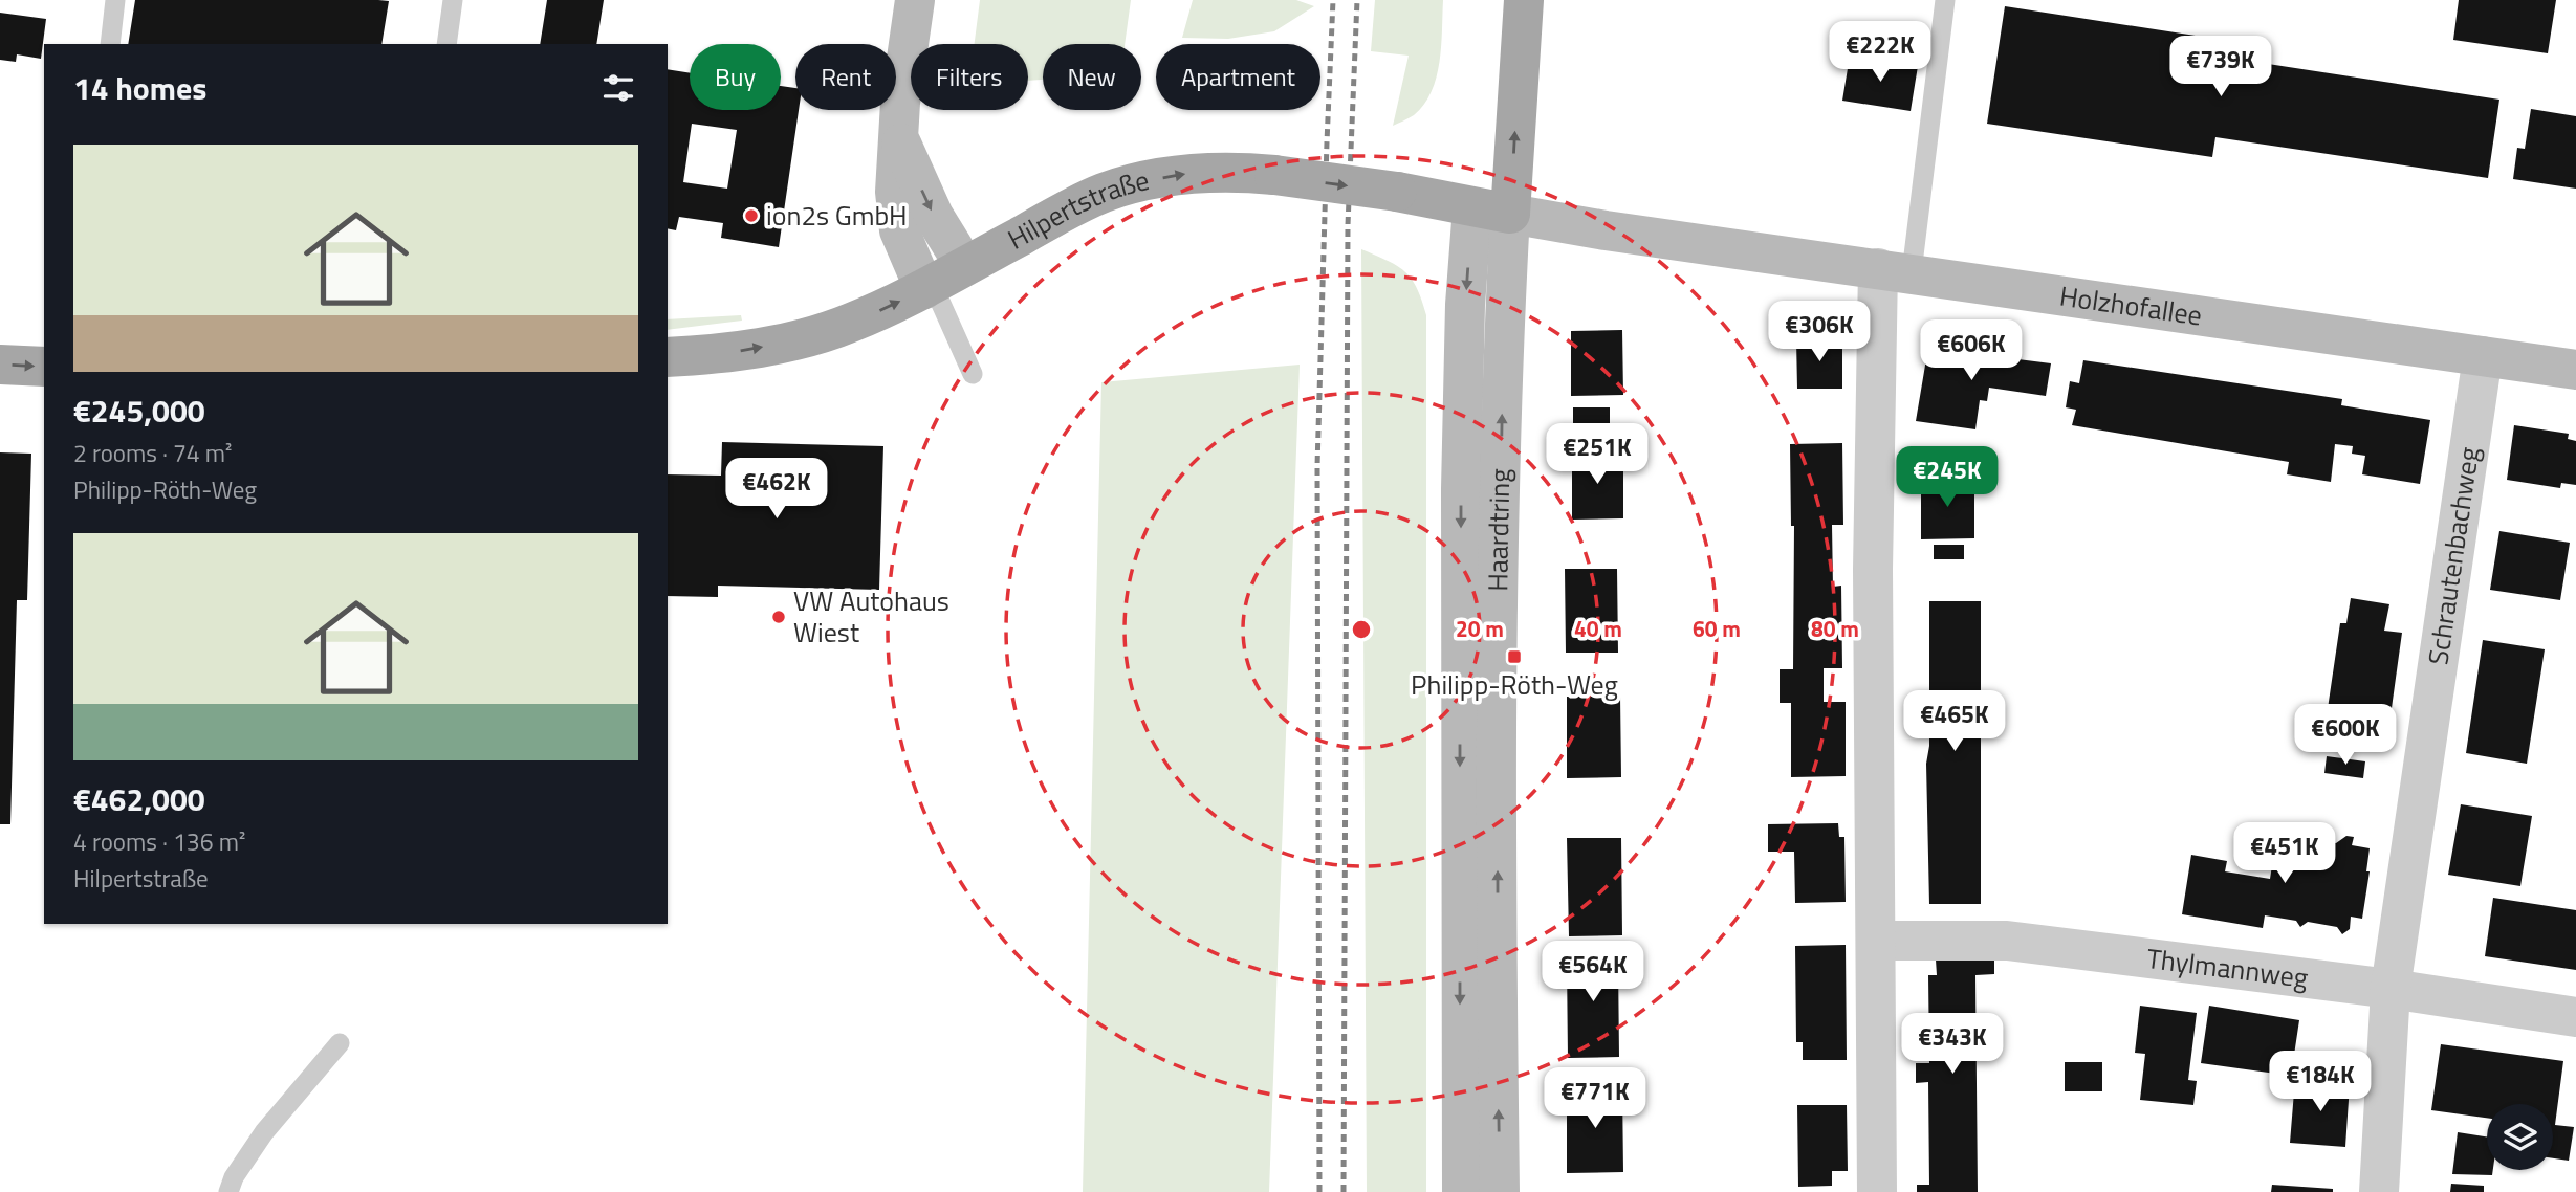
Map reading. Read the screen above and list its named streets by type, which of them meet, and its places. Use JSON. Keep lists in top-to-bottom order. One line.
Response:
{"streets":{"main road":["Hilpertstraße","Holzhofallee","Haardtring"],"street":["Schrautenbachweg","Thylmannweg"]},"crossings":[["Hilpertstraße","Holzhofallee"],["Hilpertstraße","Haardtring"],["Holzhofallee","Haardtring"],["Holzhofallee","Schrautenbachweg"],["Schrautenbachweg","Thylmannweg"]],"one_way":["Hilpertstraße"],"places":{"other":["ion2s GmbH","VW Autohaus Wiest"],"transit":["Philipp-Röth-Weg"]},"page":{"price":["€222K","€739K","€306K","€606K","€251K","€245K","€462K","€465K","€600K","€451K","€564K","€343K","€184K","€771K"],"chip":["Buy","Rent","Filters","New","Apartment"],"heading":"14 homes","list":[{"name":"€245,000","note":"2 rooms · 74 m² · Philipp-Röth-Weg"},{"name":"€462,000","note":"4 rooms · 136 m² · Hilpertstraße"}]},"rings":["20 m","40 m","60 m","80 m"]}
